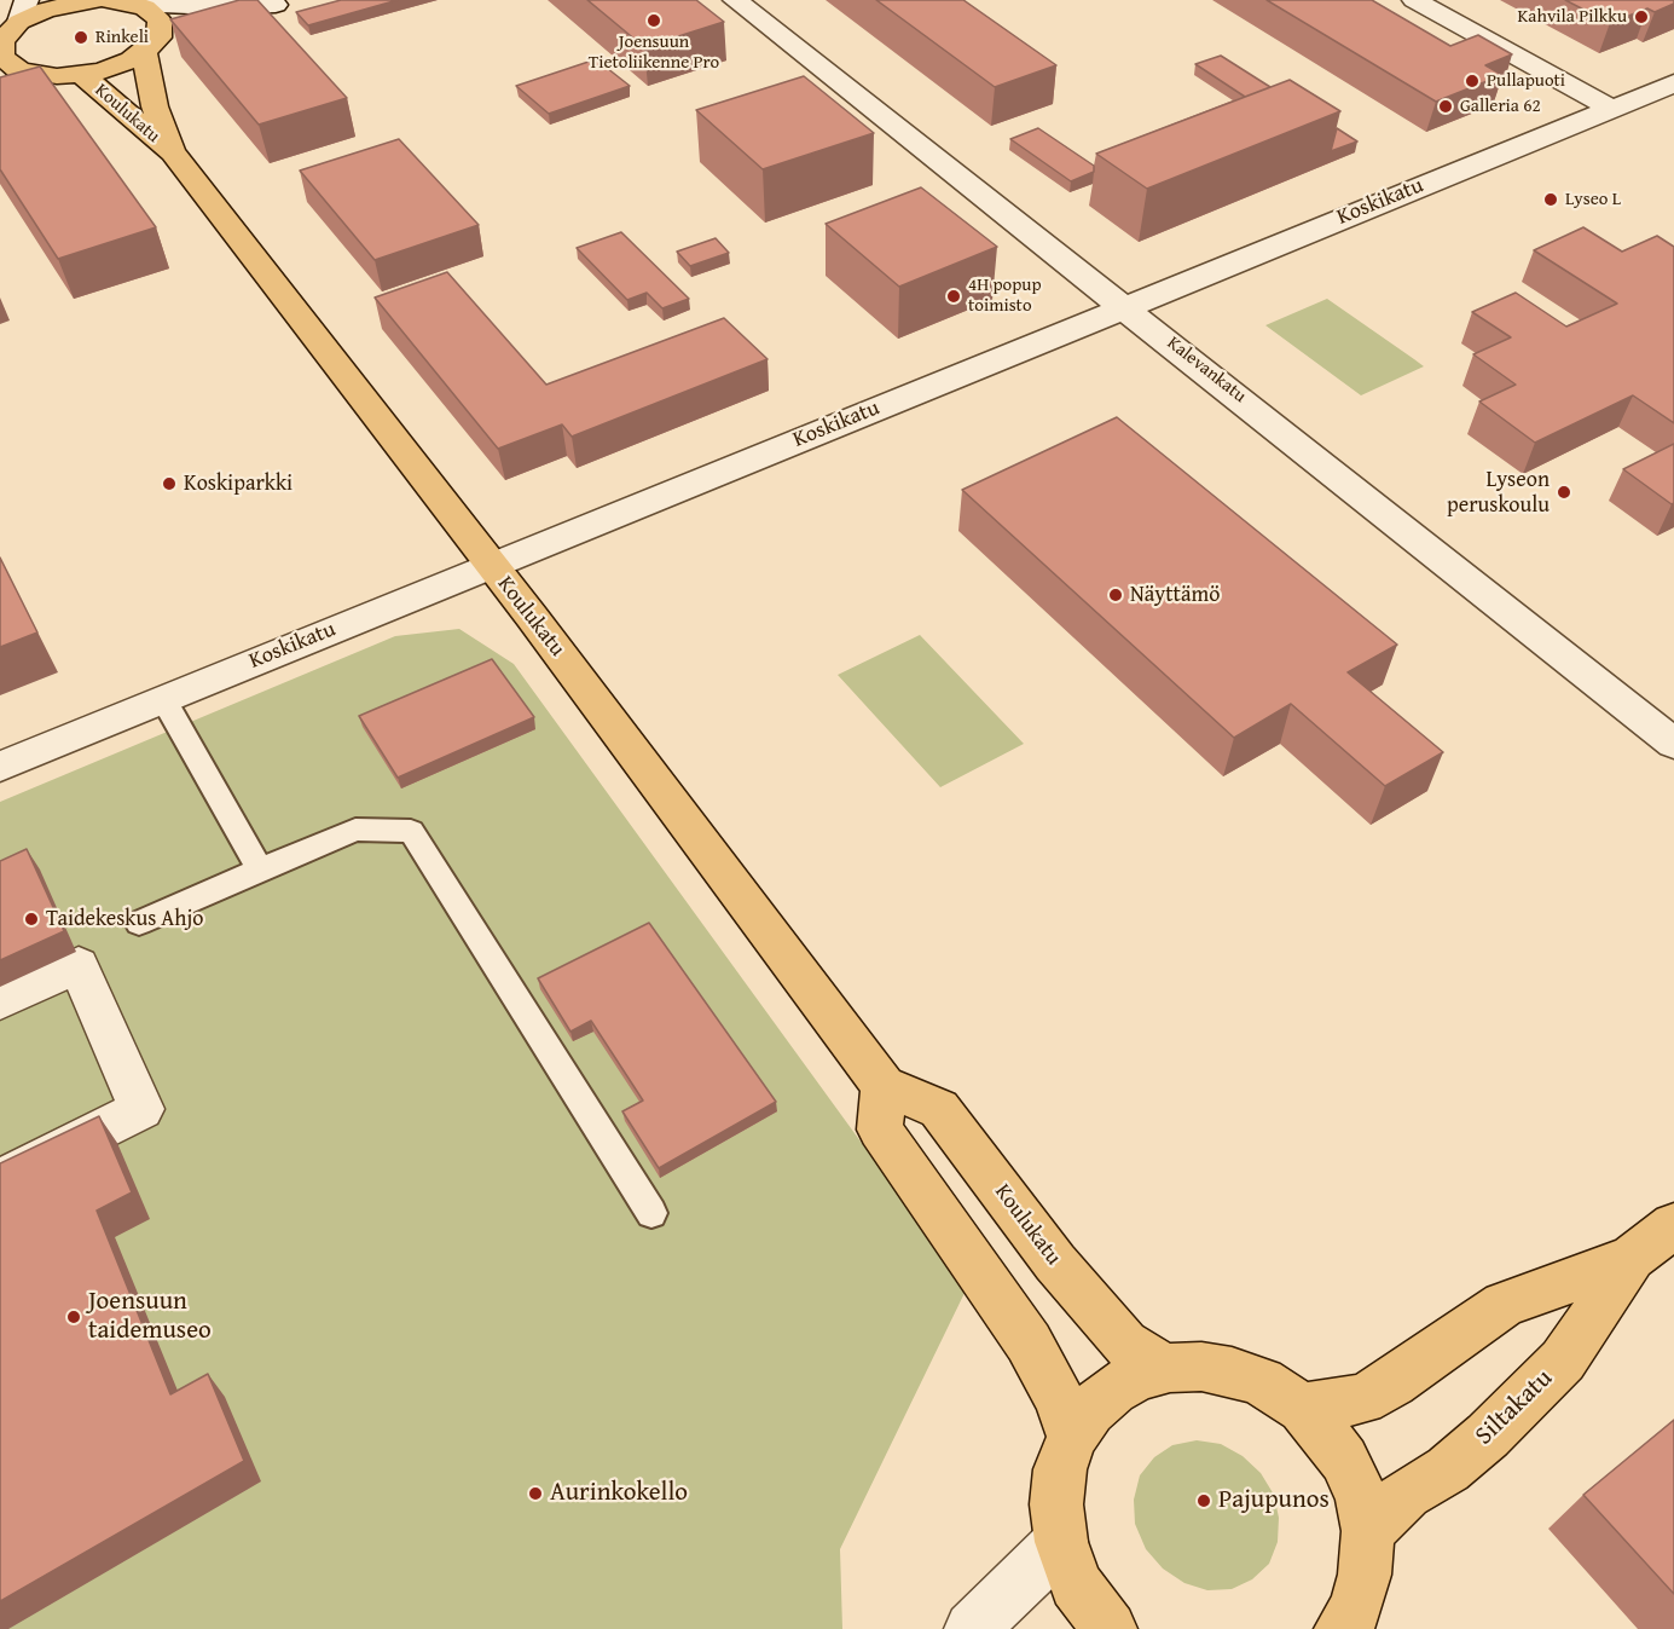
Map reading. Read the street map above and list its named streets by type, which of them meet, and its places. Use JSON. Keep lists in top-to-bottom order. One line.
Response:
{"streets":{"main road":["Koulukatu","Siltakatu"],"street":["Koskikatu","Kalevankatu"]},"crossings":[["Koulukatu","Koskikatu"],["Koskikatu","Kalevankatu"]],"places":["Kahvila Pilkku","Joensuun Tietoliikenne Pro","Rinkeli","Pullapuoti","Galleria 62","Lyseo L","4H popup toimisto","Koskiparkki","Lyseon peruskoulu","Näyttämö","Taidekeskus Ahjo","Joensuun taidemuseo","Aurinkokello","Pajupunos"]}
